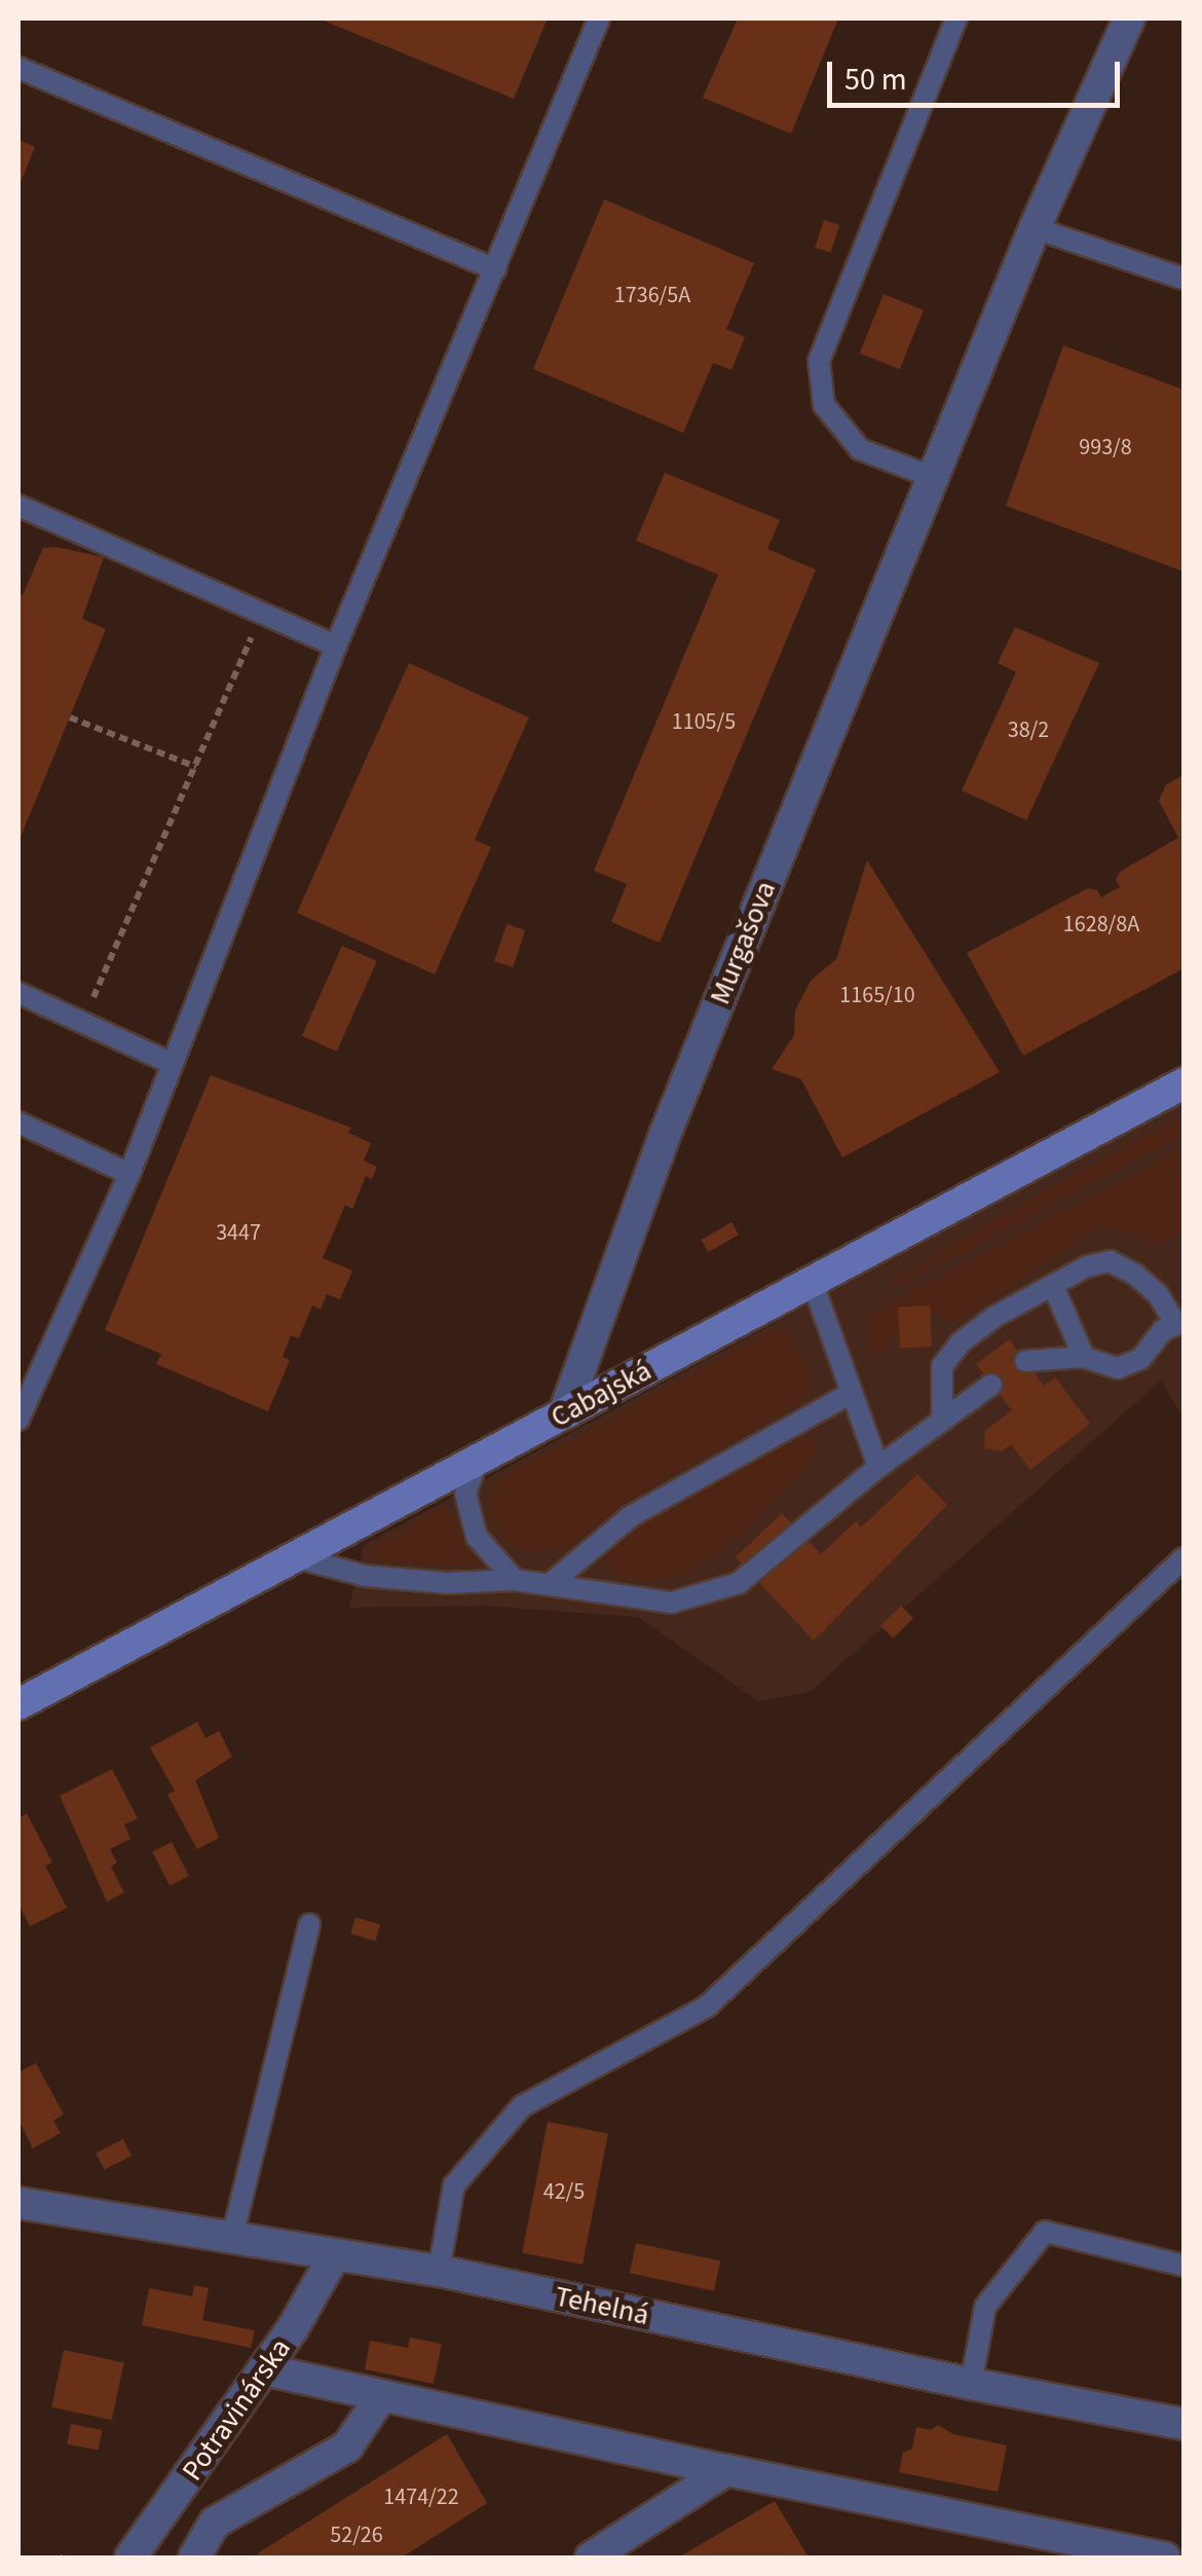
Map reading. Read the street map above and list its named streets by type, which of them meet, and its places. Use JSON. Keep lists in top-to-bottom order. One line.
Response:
{"streets":{"main road":["Cabajská"],"street":["Murgašova","Tehelná","Potravinárska"]},"crossings":[["Murgašova","Cabajská"],["Tehelná","Potravinárska"]],"house_numbers":["1736/5A","993/8","1105/5","38/2","1628/8A","1165/10","3447","42/5","1474/22","52/26"],"scale_bar":"50 m"}
